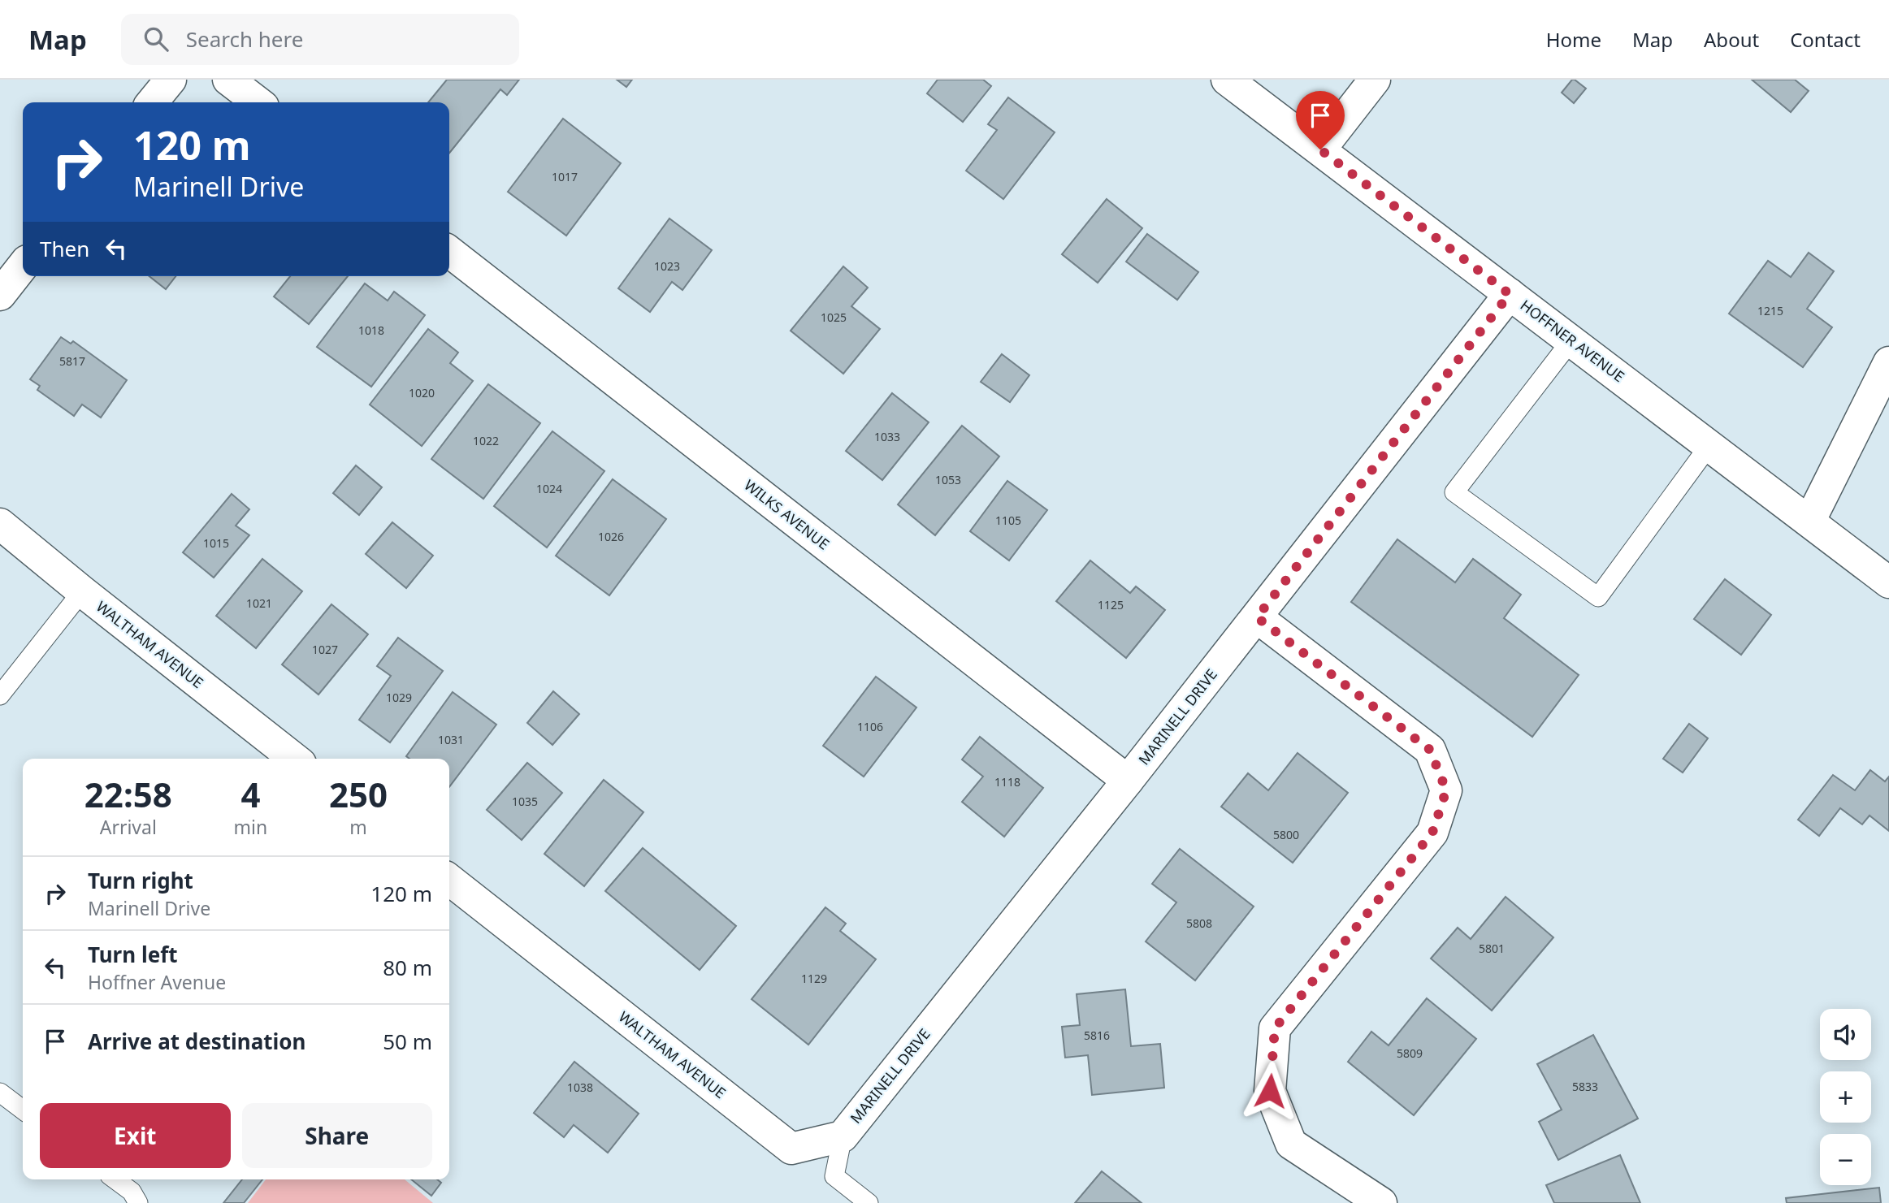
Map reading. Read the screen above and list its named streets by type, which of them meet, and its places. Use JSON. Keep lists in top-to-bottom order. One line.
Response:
{"streets":{"street":["HOFFNER AVENUE","WILKS AVENUE","WALTHAM AVENUE","MARINELL DRIVE"]},"crossings":[["HOFFNER AVENUE","MARINELL DRIVE"],["WILKS AVENUE","MARINELL DRIVE"],["WALTHAM AVENUE","MARINELL DRIVE"]],"house_numbers":["1017","1023","1215","1025","1018","5817","1020","1033","1022","1053","1024","1105","1026","1015","1021","1125","1027","1029","1106","1031","1118","1035","5800","5808","5801","1129","5816","5809","5833","1038"],"page":{"header":"Map","search":"Search here","nav":["Home","Map","About","Contact"],"turn":["120 m","Marinell Drive"],"then":"Then","eta":["22:58","Arrival","4","min","250","m"],"list":[{"name":"Turn right","note":"Marinell Drive","value":"120 m"},{"name":"Turn left","note":"Hoffner Avenue","value":"80 m"},{"name":"Arrive at destination","value":"50 m"}],"map_buttons":["+","−"],"buttons":["Exit","Share"]}}
